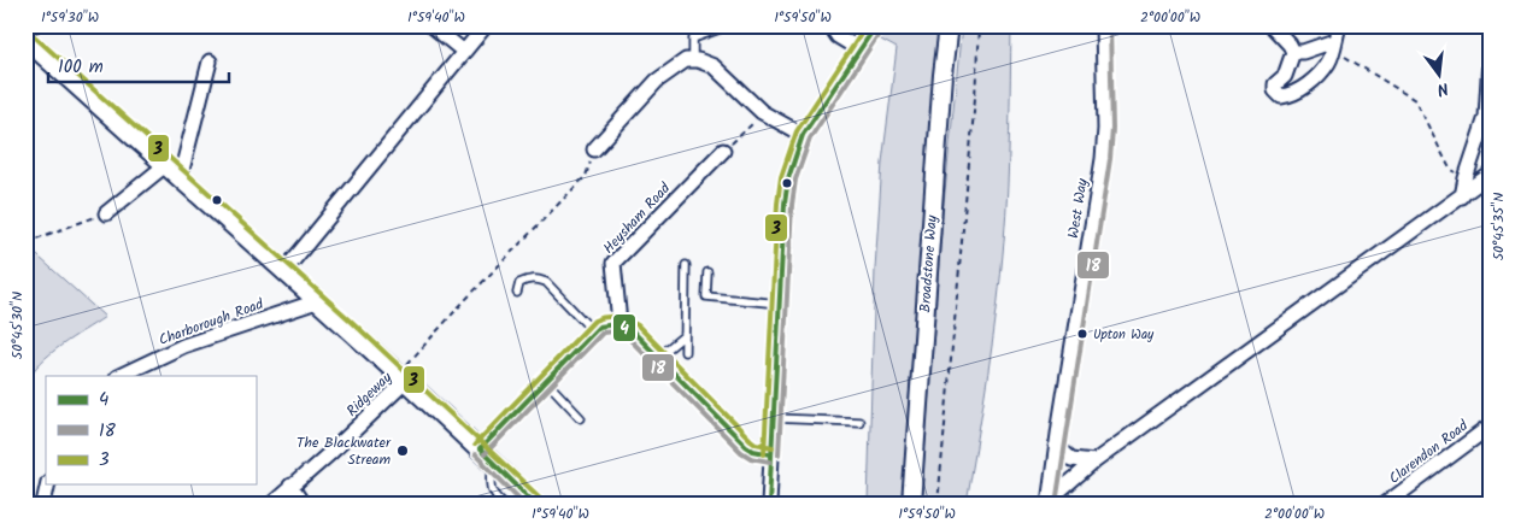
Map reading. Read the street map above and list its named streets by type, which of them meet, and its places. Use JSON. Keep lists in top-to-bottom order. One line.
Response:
{"streets":{"street":["West Way","Heysham Road","Broadstone Way","Charborough Road","Ridgeway","Clarendon Road"]},"places":["Upton Way","The Blackwater Stream"],"lines":["transit line 4","transit line 18","transit line 3"],"legend":["4","18","3"],"scale_bar":"100 m","north":"bottom","coordinates":["1°59'30\"W","1°59'40\"W","1°59'50\"W","2°00'00\"W","50°45'35\"N","50°45'30\"N"]}
